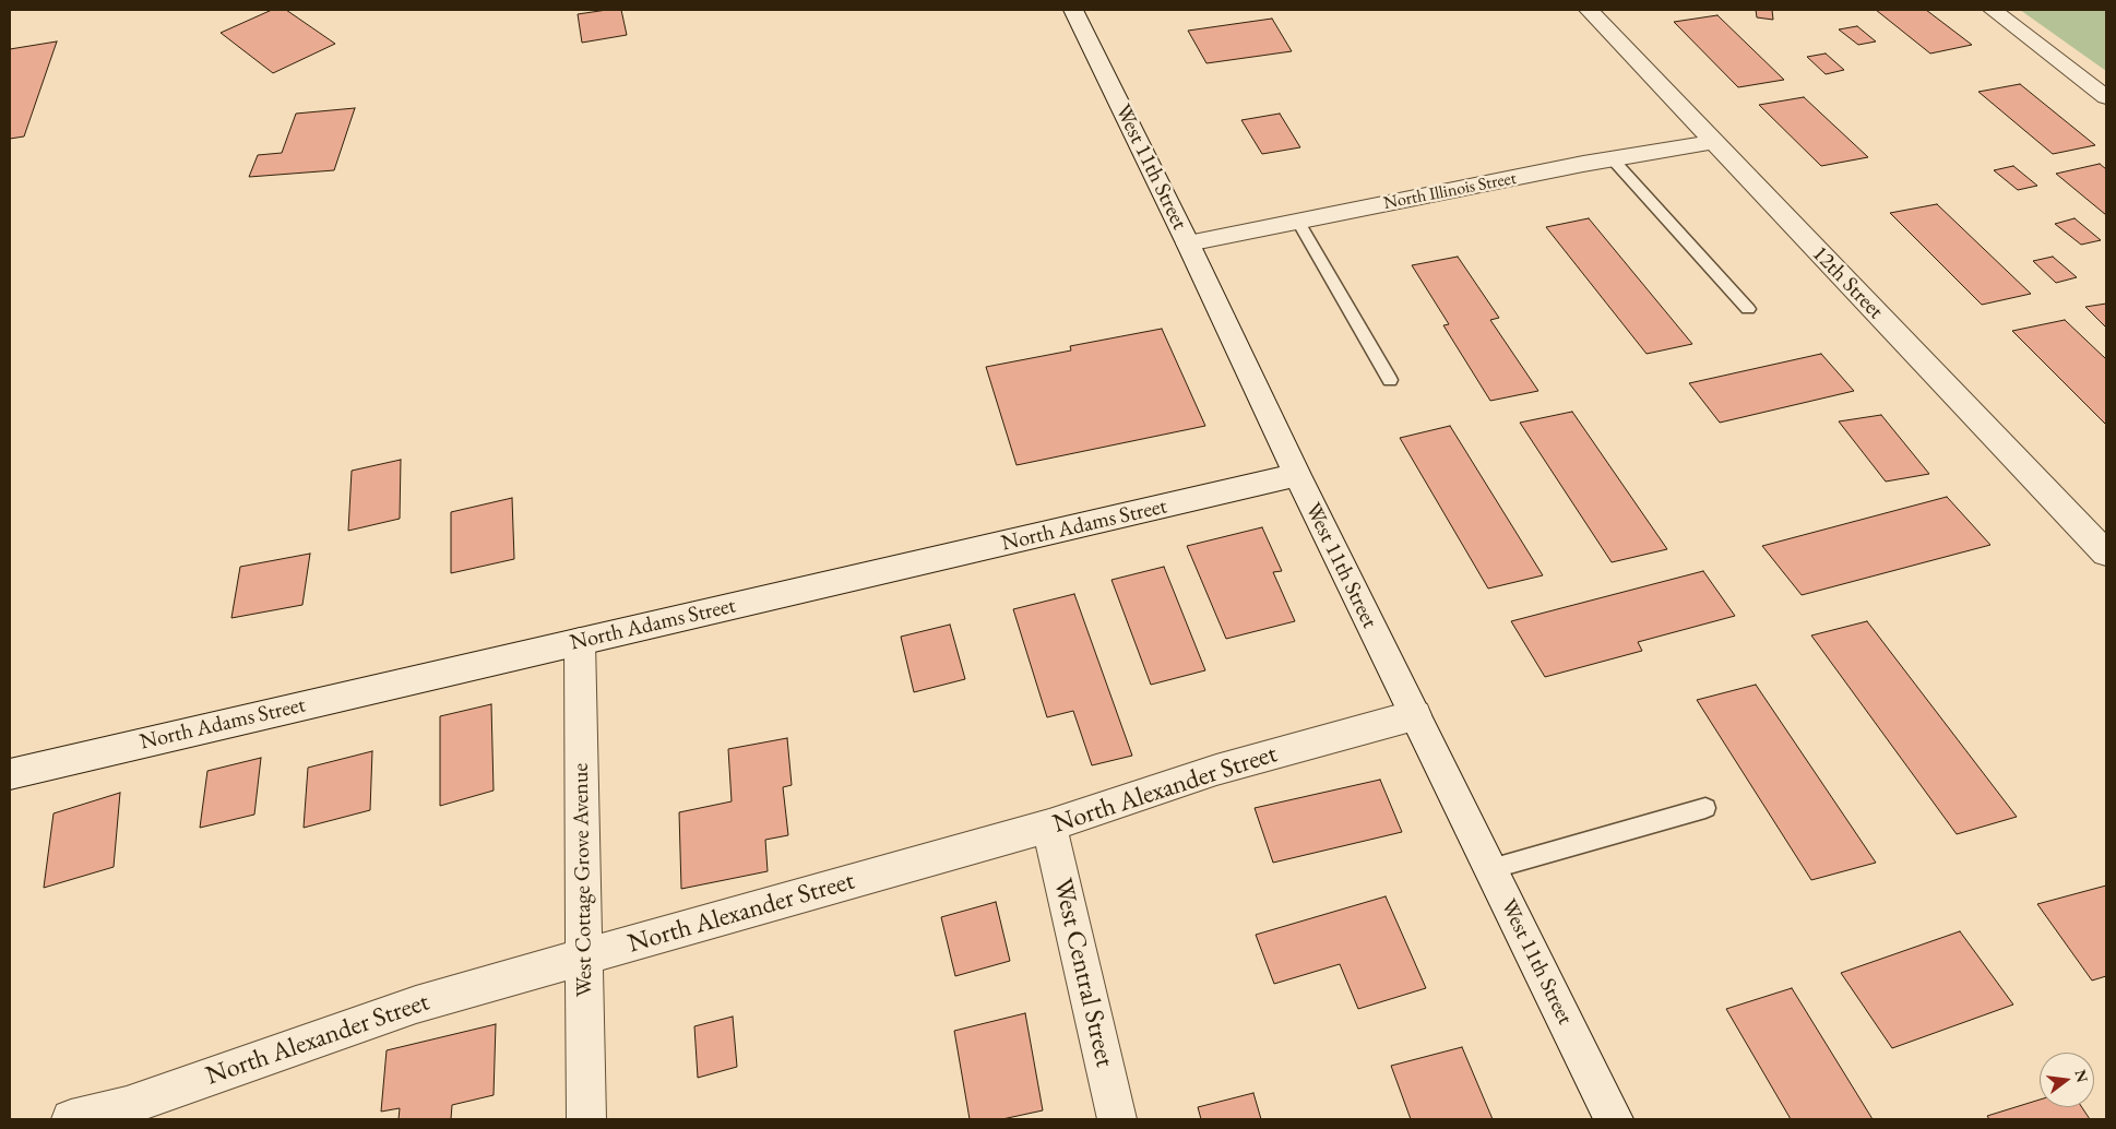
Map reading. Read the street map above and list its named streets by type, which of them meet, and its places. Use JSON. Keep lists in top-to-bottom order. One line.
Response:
{"streets":{"street":["West 11th Street","North Illinois Street","12th Street","North Adams Street","North Alexander Street","West Cottage Grove Avenue","West Central Street"]},"crossings":[["West 11th Street","North Illinois Street"],["West 11th Street","North Adams Street"],["West 11th Street","North Alexander Street"],["North Illinois Street","12th Street"],["North Adams Street","West Cottage Grove Avenue"],["North Alexander Street","West Cottage Grove Avenue"],["North Alexander Street","West Central Street"]],"north":"right"}
